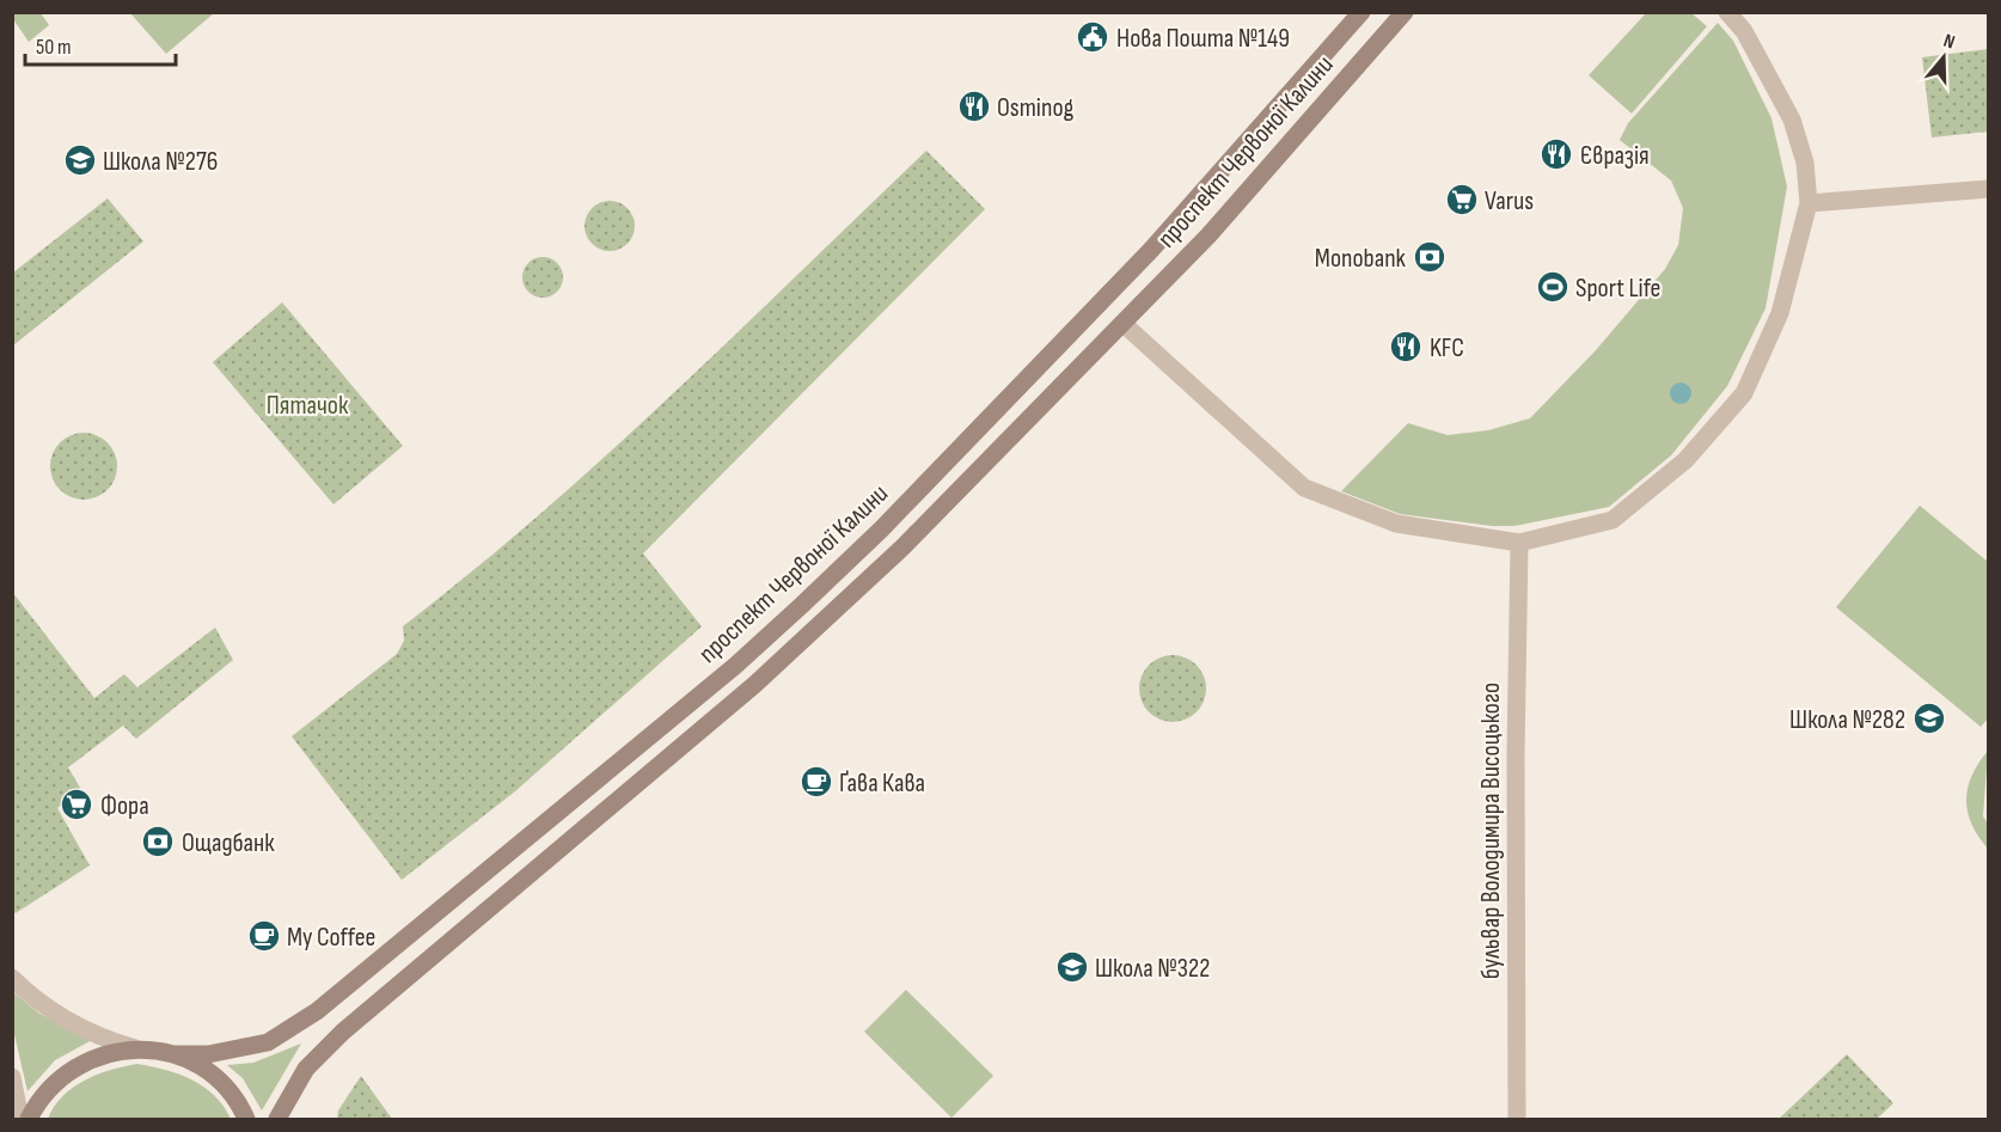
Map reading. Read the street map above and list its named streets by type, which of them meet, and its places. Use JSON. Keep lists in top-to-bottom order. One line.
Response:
{"streets":{"main road":["проспект Червоної Калини"],"street":["бульвар Володимира Висоцького"]},"parks":["Пятачок"],"places":{"public building":["Нова Пошта №149"],"restaurant":["Osminog","Євразія","KFC"],"school or university":["Школа №276","Школа №282","Школа №322"],"supermarket":["Varus","Фора"],"bank":["Monobank","Ощадбанк"],"sports":["Sport Life"],"cafe":["Ґава Кава","My Coffee"]},"scale_bar":"50 m","north":"top"}
